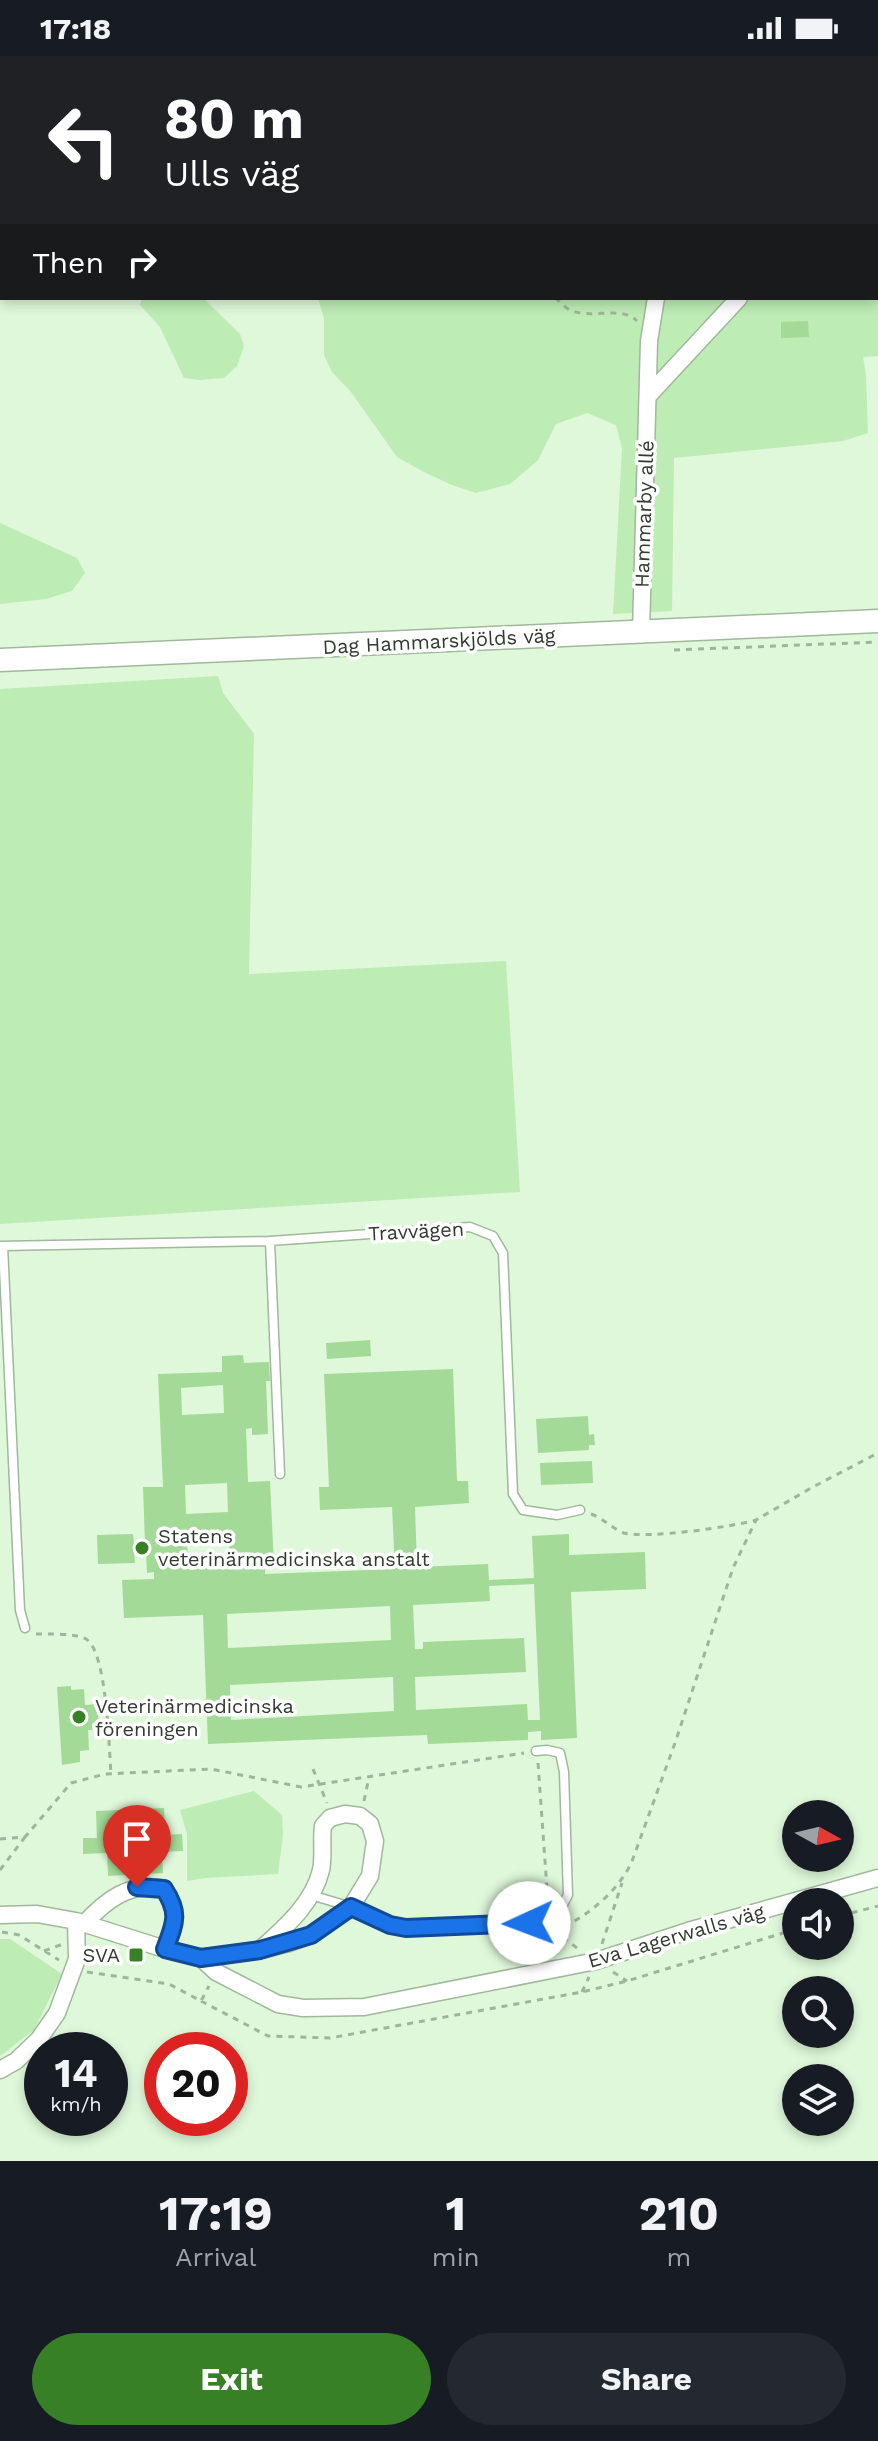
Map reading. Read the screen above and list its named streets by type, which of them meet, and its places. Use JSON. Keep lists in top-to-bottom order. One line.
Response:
{"streets":{"main road":["Dag Hammarskjölds väg"],"street":["Hammarby allé","Eva Lagerwalls väg"],"lane":["Travvägen"]},"crossings":[["Hammarby allé","Dag Hammarskjölds väg"]],"places":{"other":["Statens veterinärmedicinska anstalt","Veterinärmedicinska föreningen"],"transit":["SVA"]},"north":"right","page":{"status":"17:18","turn":["80 m","Ulls väg"],"then":"Then","speed":"14 km/h","limit":"20","eta":["17:19","Arrival","1","min","210","m"],"buttons":["Exit","Share"]}}
